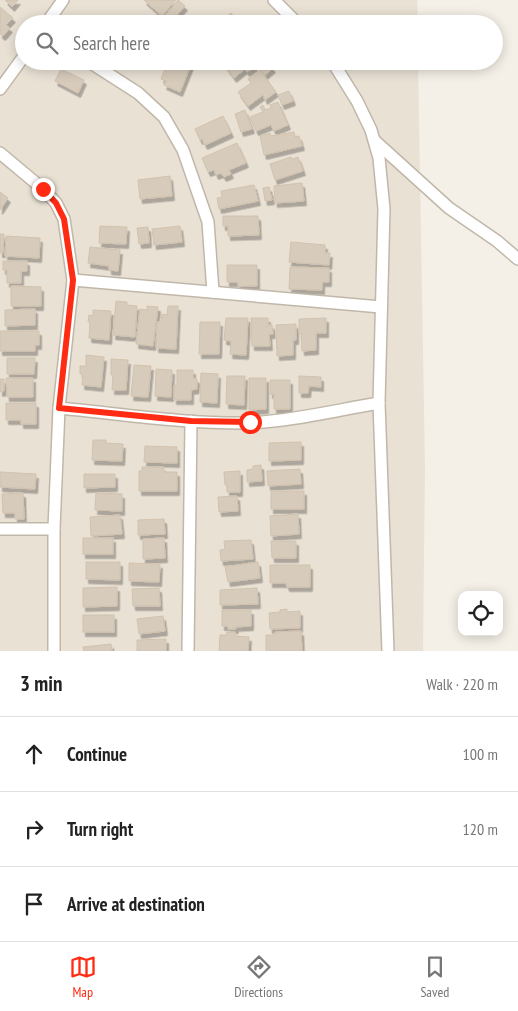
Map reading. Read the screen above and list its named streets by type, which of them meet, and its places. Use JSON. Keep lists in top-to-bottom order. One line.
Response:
{"page":{"search":"Search here","heading":["3 min","Walk · 220 m"],"list":[["Continue","100 m"],["Turn right","120 m"],"Arrive at destination"],"nav":["Map","Directions","Saved"]}}
